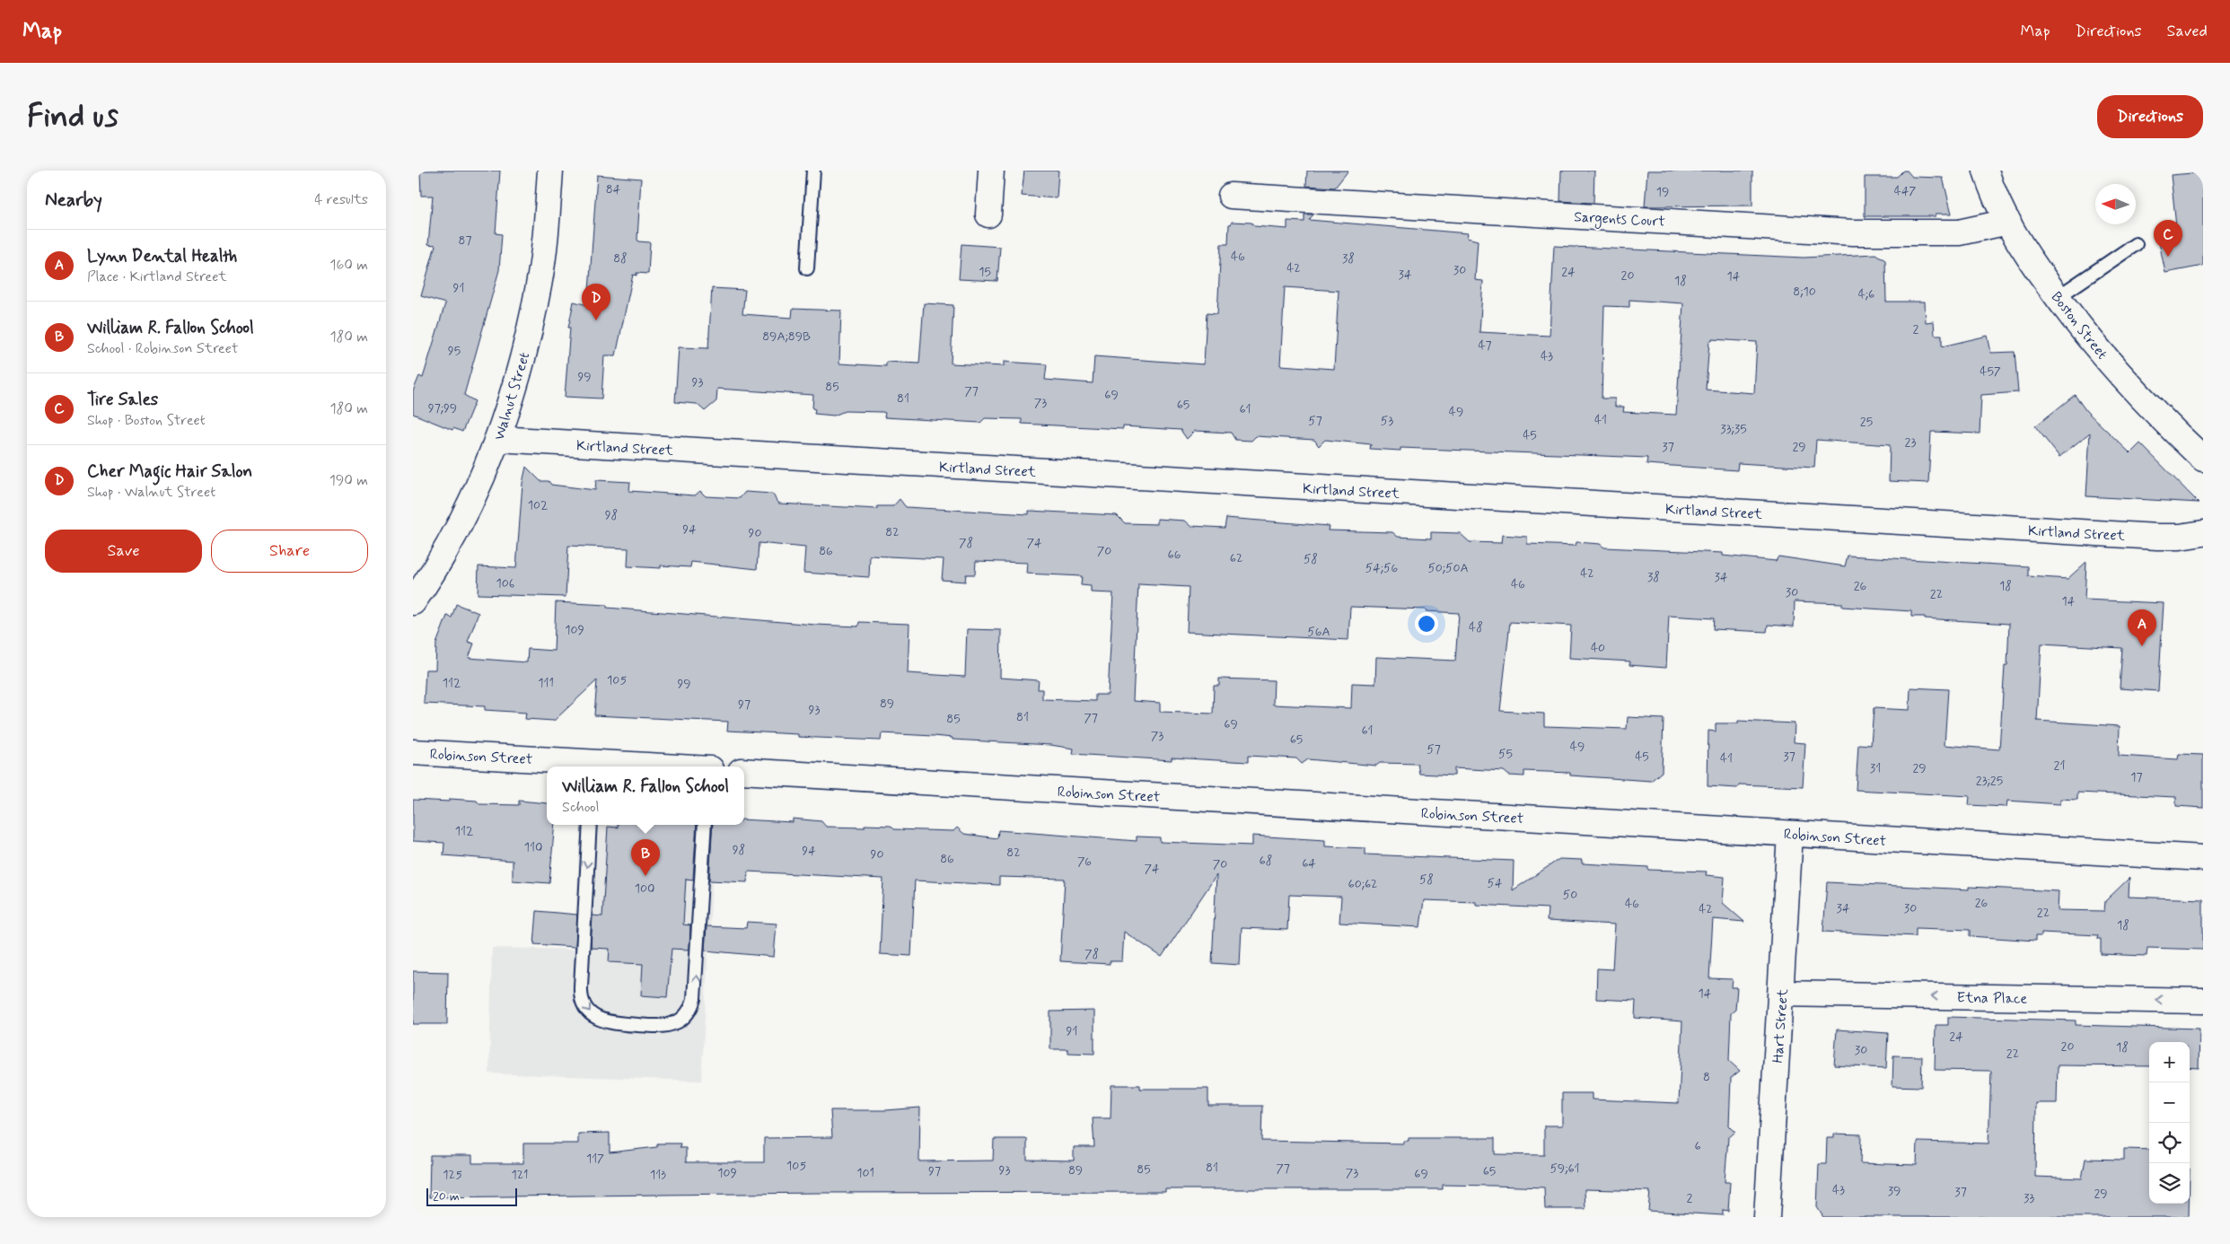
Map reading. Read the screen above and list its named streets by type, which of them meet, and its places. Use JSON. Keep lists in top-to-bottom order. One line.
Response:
{"streets":{"street":["Sargents Court","Boston Street","Walnut Street","Kirtland Street","Robinson Street","Etna Place","Hart Street"]},"crossings":[["Sargents Court","Boston Street"],["Walnut Street","Kirtland Street"],["Robinson Street","Hart Street"],["Etna Place","Hart Street"]],"one_way":["Etna Place"],"house_numbers":["84","447","19","87","46","88","38","42","30","15","24","34","20","14","18","91","8;10","4;6","2","89A;89B","47","95","43","457","99","93","85","77","69","81","73","65","97;99","61","49","41","57","53","25","33;35","45","23","37","29","102","98","94","82","90","78","74","86","70","66","62","58","54;56","50;50A","42","38","34","106","46","26","18","30","22","14","48","109","56A","40","105","112","111","99","89","97","93","81","77","85","69","61","73","65","49","57","55","45","37","41","21","31","29","17","23;25","112","110","98","94","82","90","86","68","76","64","70","74","58","54","60;62","100","50","26","46","34","30","42","22","18","78","14","91","24","20","18","30","22","8","6","117","105","81","77","59;61","85","93","89","97","65","109","101","73","69","125","121","113","43","39","37","29","2","33"],"scale_bar":"20 m","north":"left","page":{"header":"Map","nav":["Map","Directions","Saved"],"buttons":["Directions",["Save","Share"]],"title":"Find us","heading":["Nearby","4 results"],"pins":["C","D","A","B"],"list":[{"mark":"A","name":"Lynn Dental Health","note":"Place · Kirtland Street","value":"160 m"},{"mark":"B","name":"William R. Fallon School","note":"School · Robinson Street","value":"180 m"},{"mark":"C","name":"Tire Sales","note":"Shop · Boston Street","value":"180 m"},{"mark":"D","name":"Cher Magic Hair Salon","note":"Shop · Walnut Street","value":"190 m"}],"popup":["William R. Fallon School","School"],"map_buttons":["+","−"],"scale":"20 m"}}
